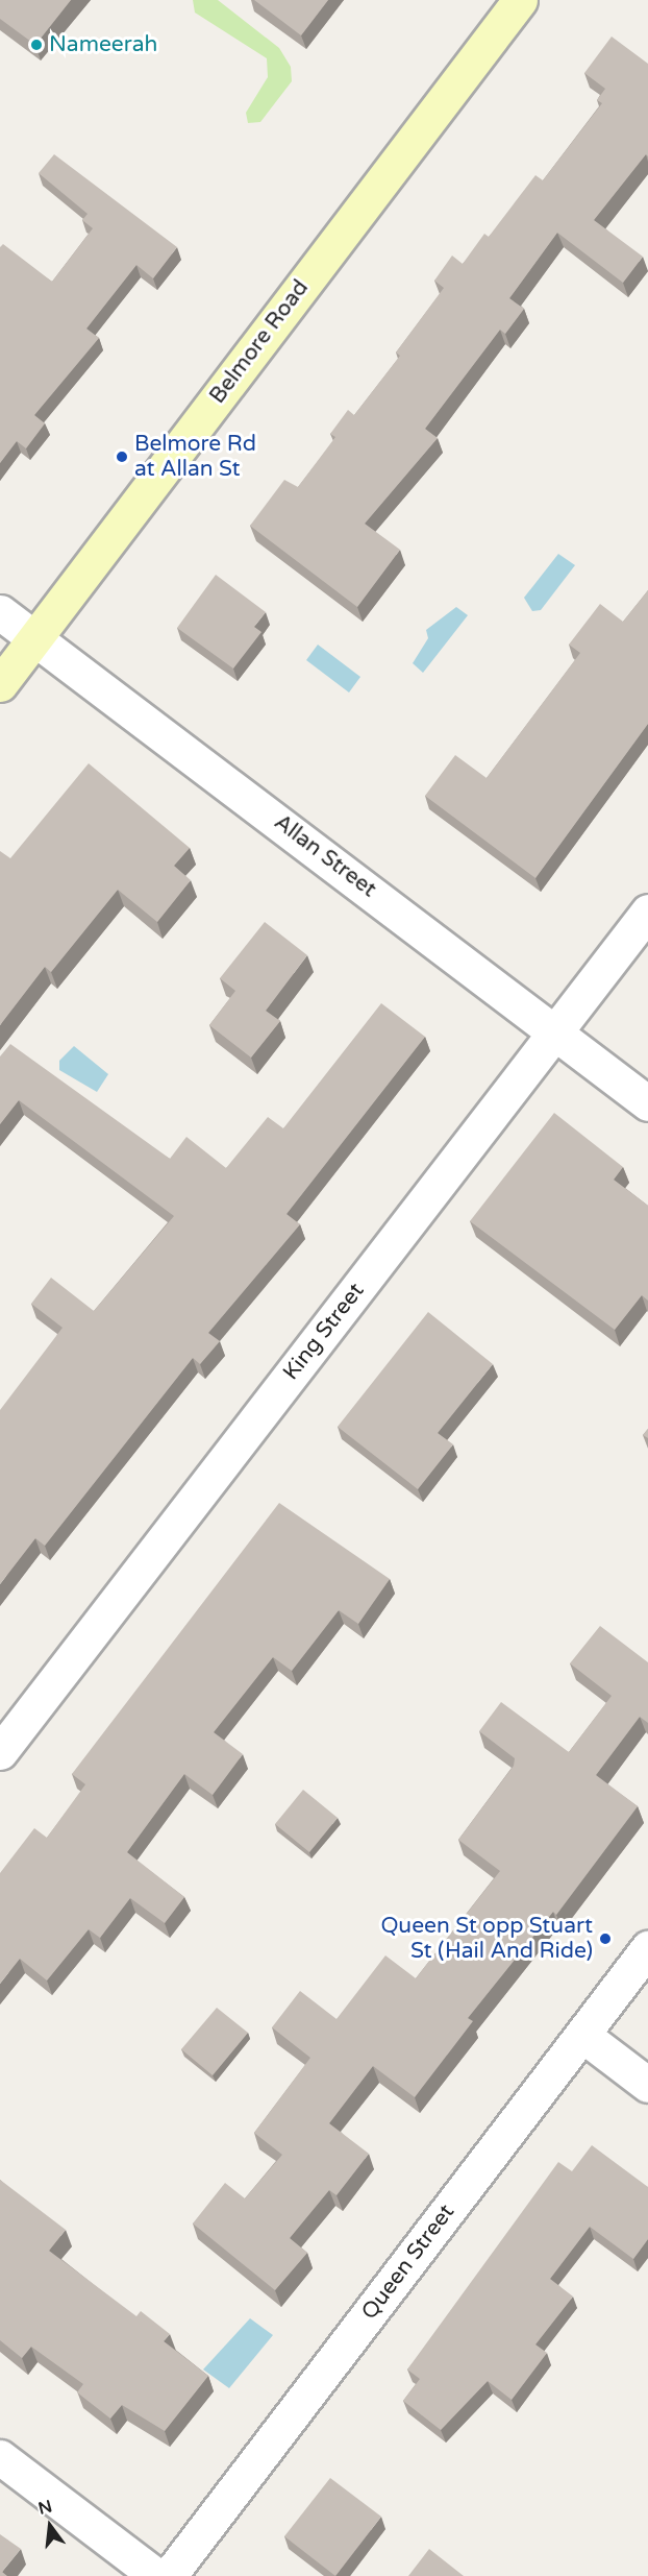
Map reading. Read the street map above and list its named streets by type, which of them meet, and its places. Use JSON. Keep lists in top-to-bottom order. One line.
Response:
{"streets":{"main road":["Belmore Road"],"street":["Allan Street","King Street","Queen Street"]},"crossings":[["Belmore Road","Allan Street"],["Allan Street","King Street"]],"places":["Nameerah","Belmore Rd at Allan St","Queen St opp Stuart St (Hail And Ride)"],"north":"top"}
